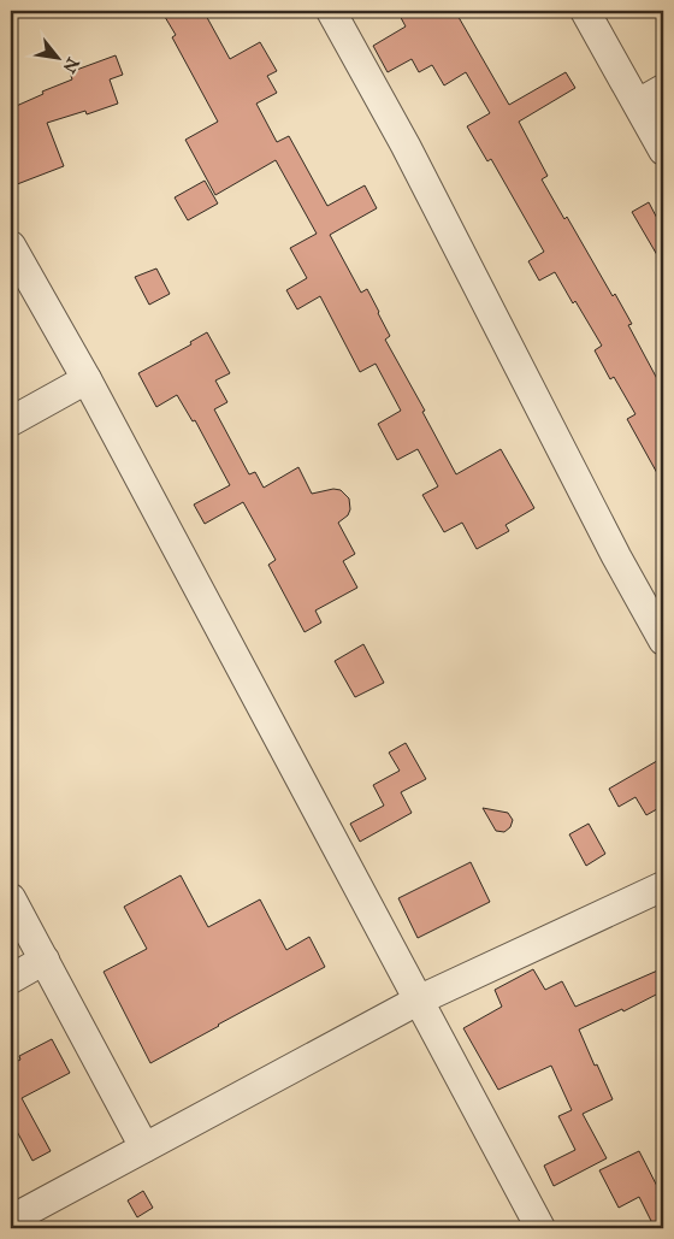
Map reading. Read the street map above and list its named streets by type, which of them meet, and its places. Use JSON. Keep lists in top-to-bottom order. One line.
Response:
{"north":"bottom right"}
